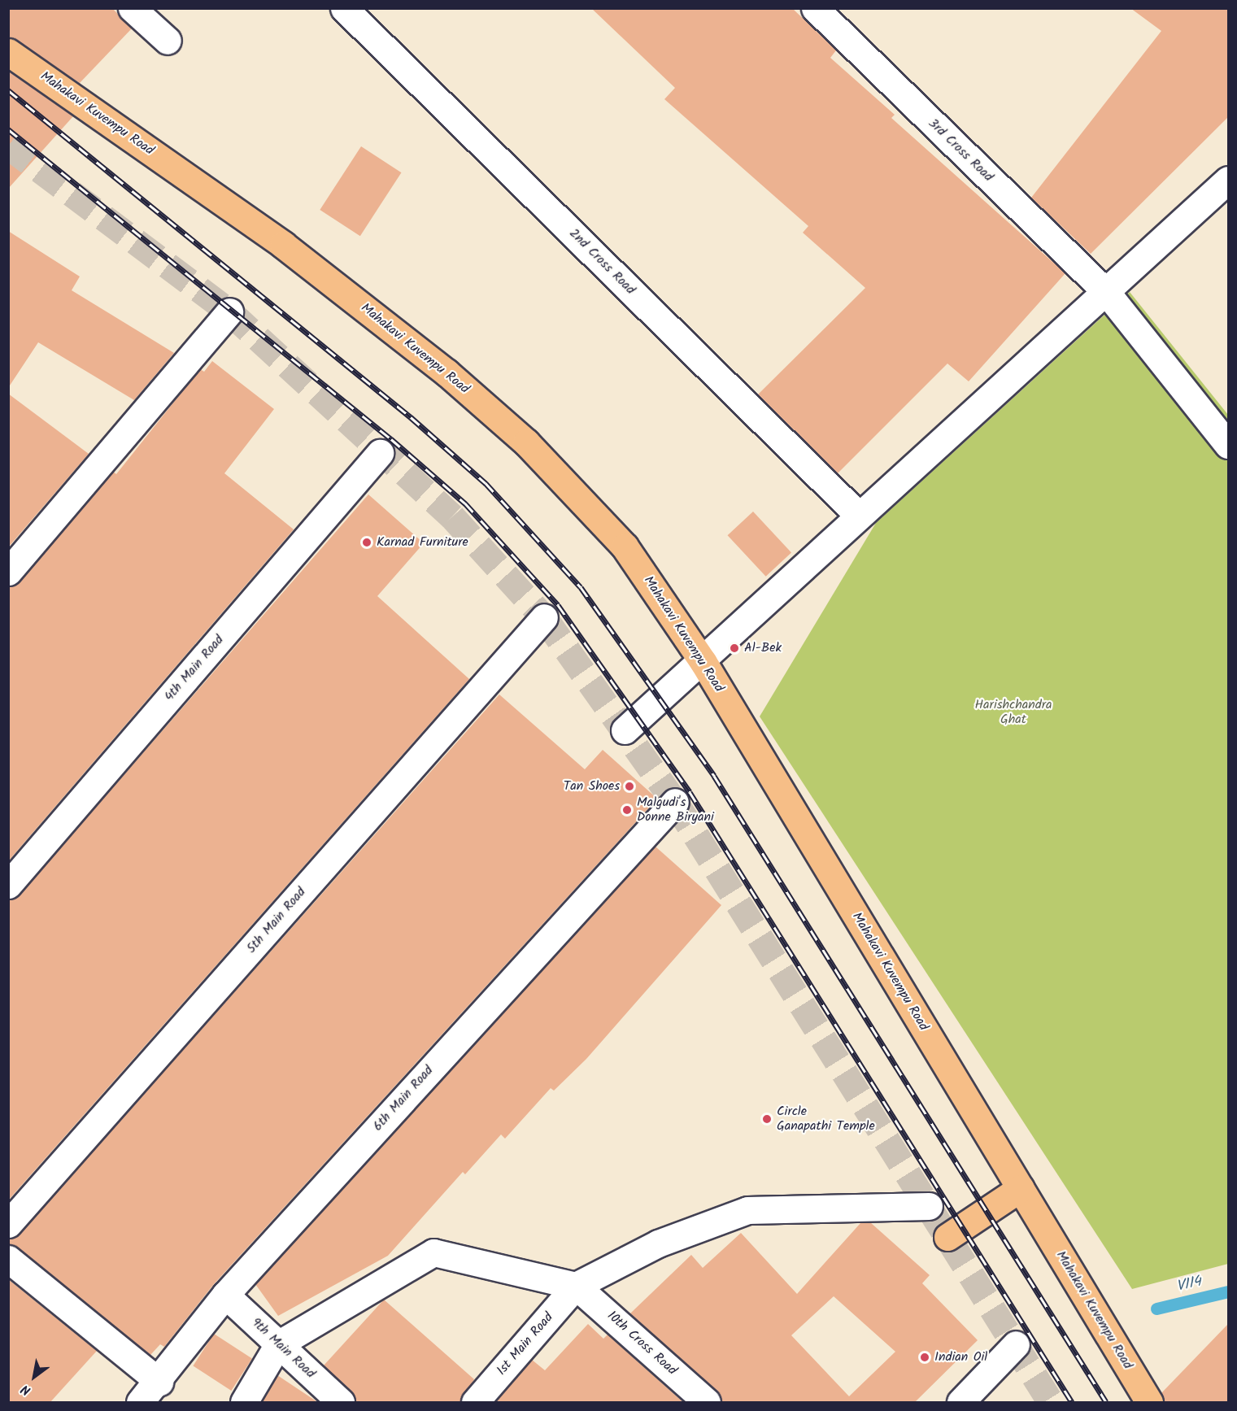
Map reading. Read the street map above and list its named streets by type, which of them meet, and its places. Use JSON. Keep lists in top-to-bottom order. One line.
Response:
{"streets":{"main road":["Mahakavi Kuvempu Road"],"street":["3rd Cross Road","2nd Cross Road","4th Main Road","5th Main Road","6th Main Road","10th Cross Road","1st Main Road","9th Main Road"]},"crossings":[["6th Main Road","9th Main Road"],["10th Cross Road","1st Main Road"]],"water":["V114"],"parks":["Harishchandra Ghat"],"places":["Karnad Furniture","Al-Bek","Tan Shoes","Malgudi's Donne Biryani","Circle Ganapathi Temple","Indian Oil"],"north":"bottom left"}
